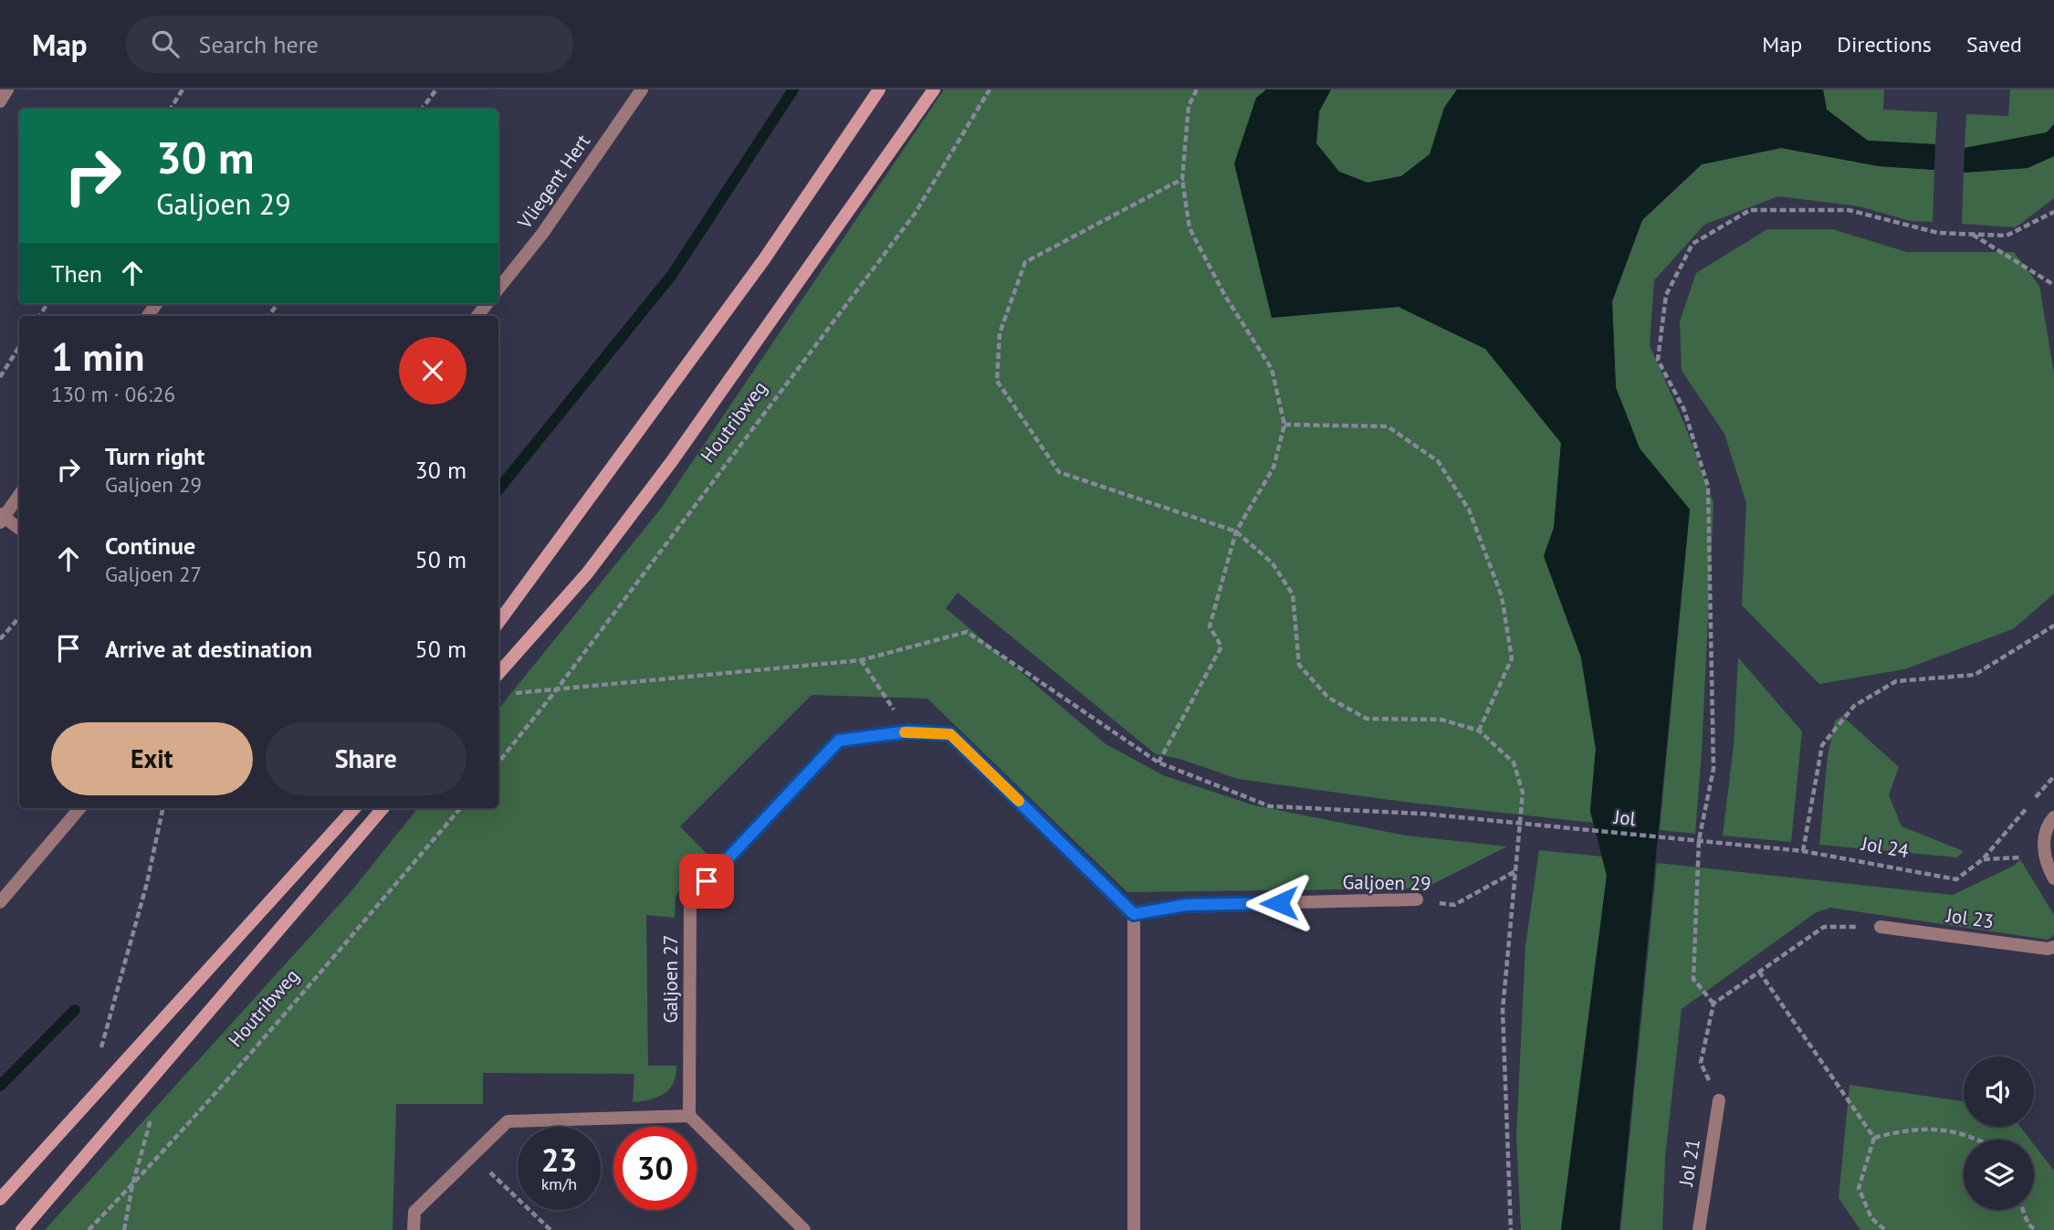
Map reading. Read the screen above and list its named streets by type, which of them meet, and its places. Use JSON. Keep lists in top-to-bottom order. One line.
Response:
{"streets":{"main road":["Houtribweg"],"street":["Vliegent Hert","Galjoen 29","Jol 23","Galjoen 27","Jol 21"],"path":["Jol","Jol 24"]},"crossings":[["Houtribweg","Jol"],["Jol","Jol 24"]],"page":{"header":"Map","search":"Search here","nav":["Map","Directions","Saved"],"turn":["30 m","Galjoen 29"],"then":"Then","heading":["1 min","130 m · 06:26"],"list":[{"name":"Turn right","note":"Galjoen 29","value":"30 m"},{"name":"Continue","note":"Galjoen 27","value":"50 m"},{"name":"Arrive at destination","value":"50 m"}],"buttons":["Exit","Share"],"speed":"23 km/h","limit":"30"}}
